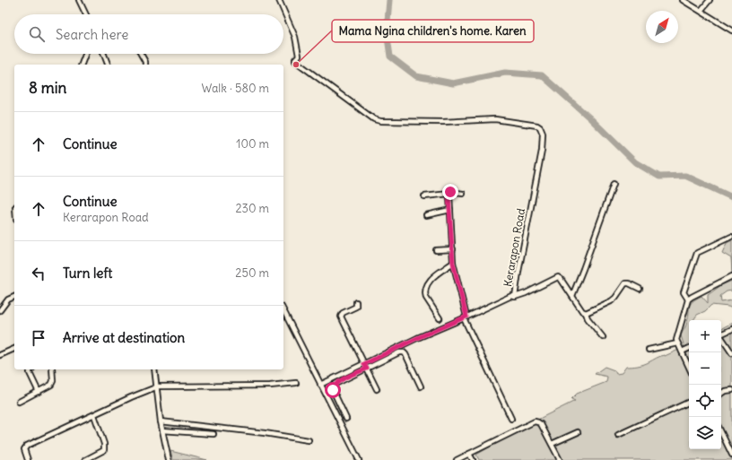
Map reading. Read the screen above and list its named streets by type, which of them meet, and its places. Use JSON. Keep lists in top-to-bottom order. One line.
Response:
{"streets":{"street":["Kerarapon Road"]},"places":["Mama Ngina children's home. Karen"],"north":"top right","page":{"search":"Search here","heading":["8 min","Walk · 580 m"],"list":[["Continue","100 m"],["Continue","Kerarapon Road","230 m"],["Turn left","250 m"],"Arrive at destination"],"map_buttons":["+","−"]}}
